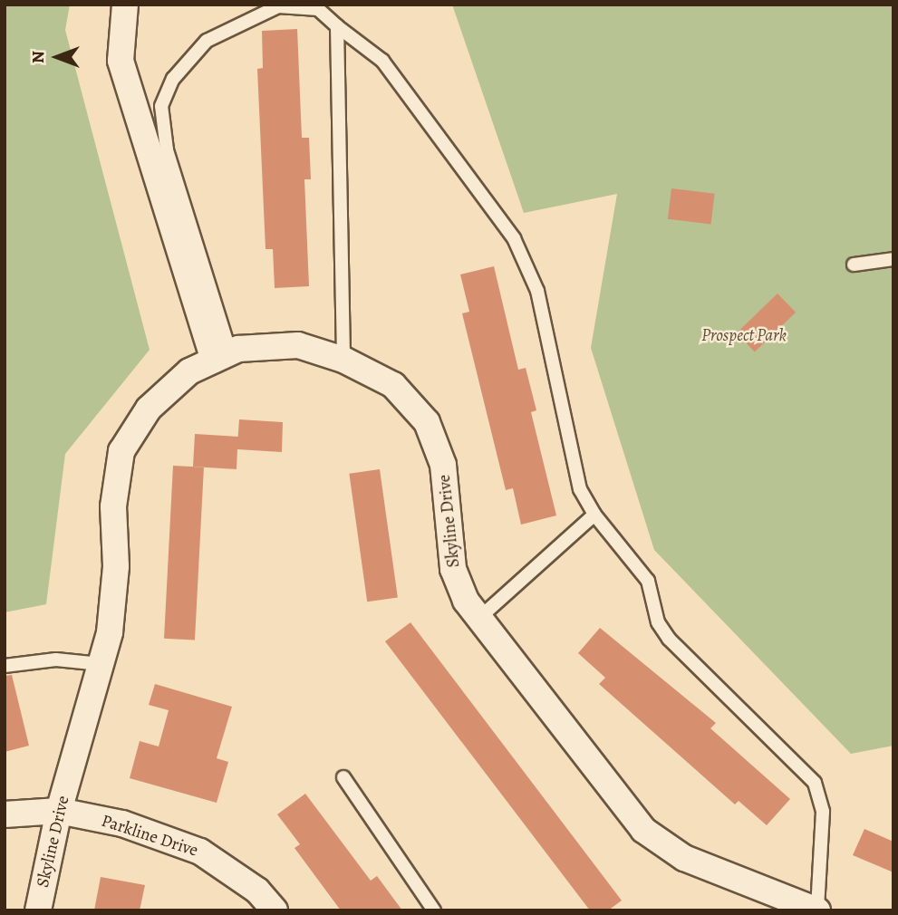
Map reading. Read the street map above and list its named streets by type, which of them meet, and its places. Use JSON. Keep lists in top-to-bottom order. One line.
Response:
{"streets":{"street":["Skyline Drive","Parkline Drive"]},"crossings":[["Skyline Drive","Parkline Drive"]],"parks":["Prospect Park"],"north":"left"}
